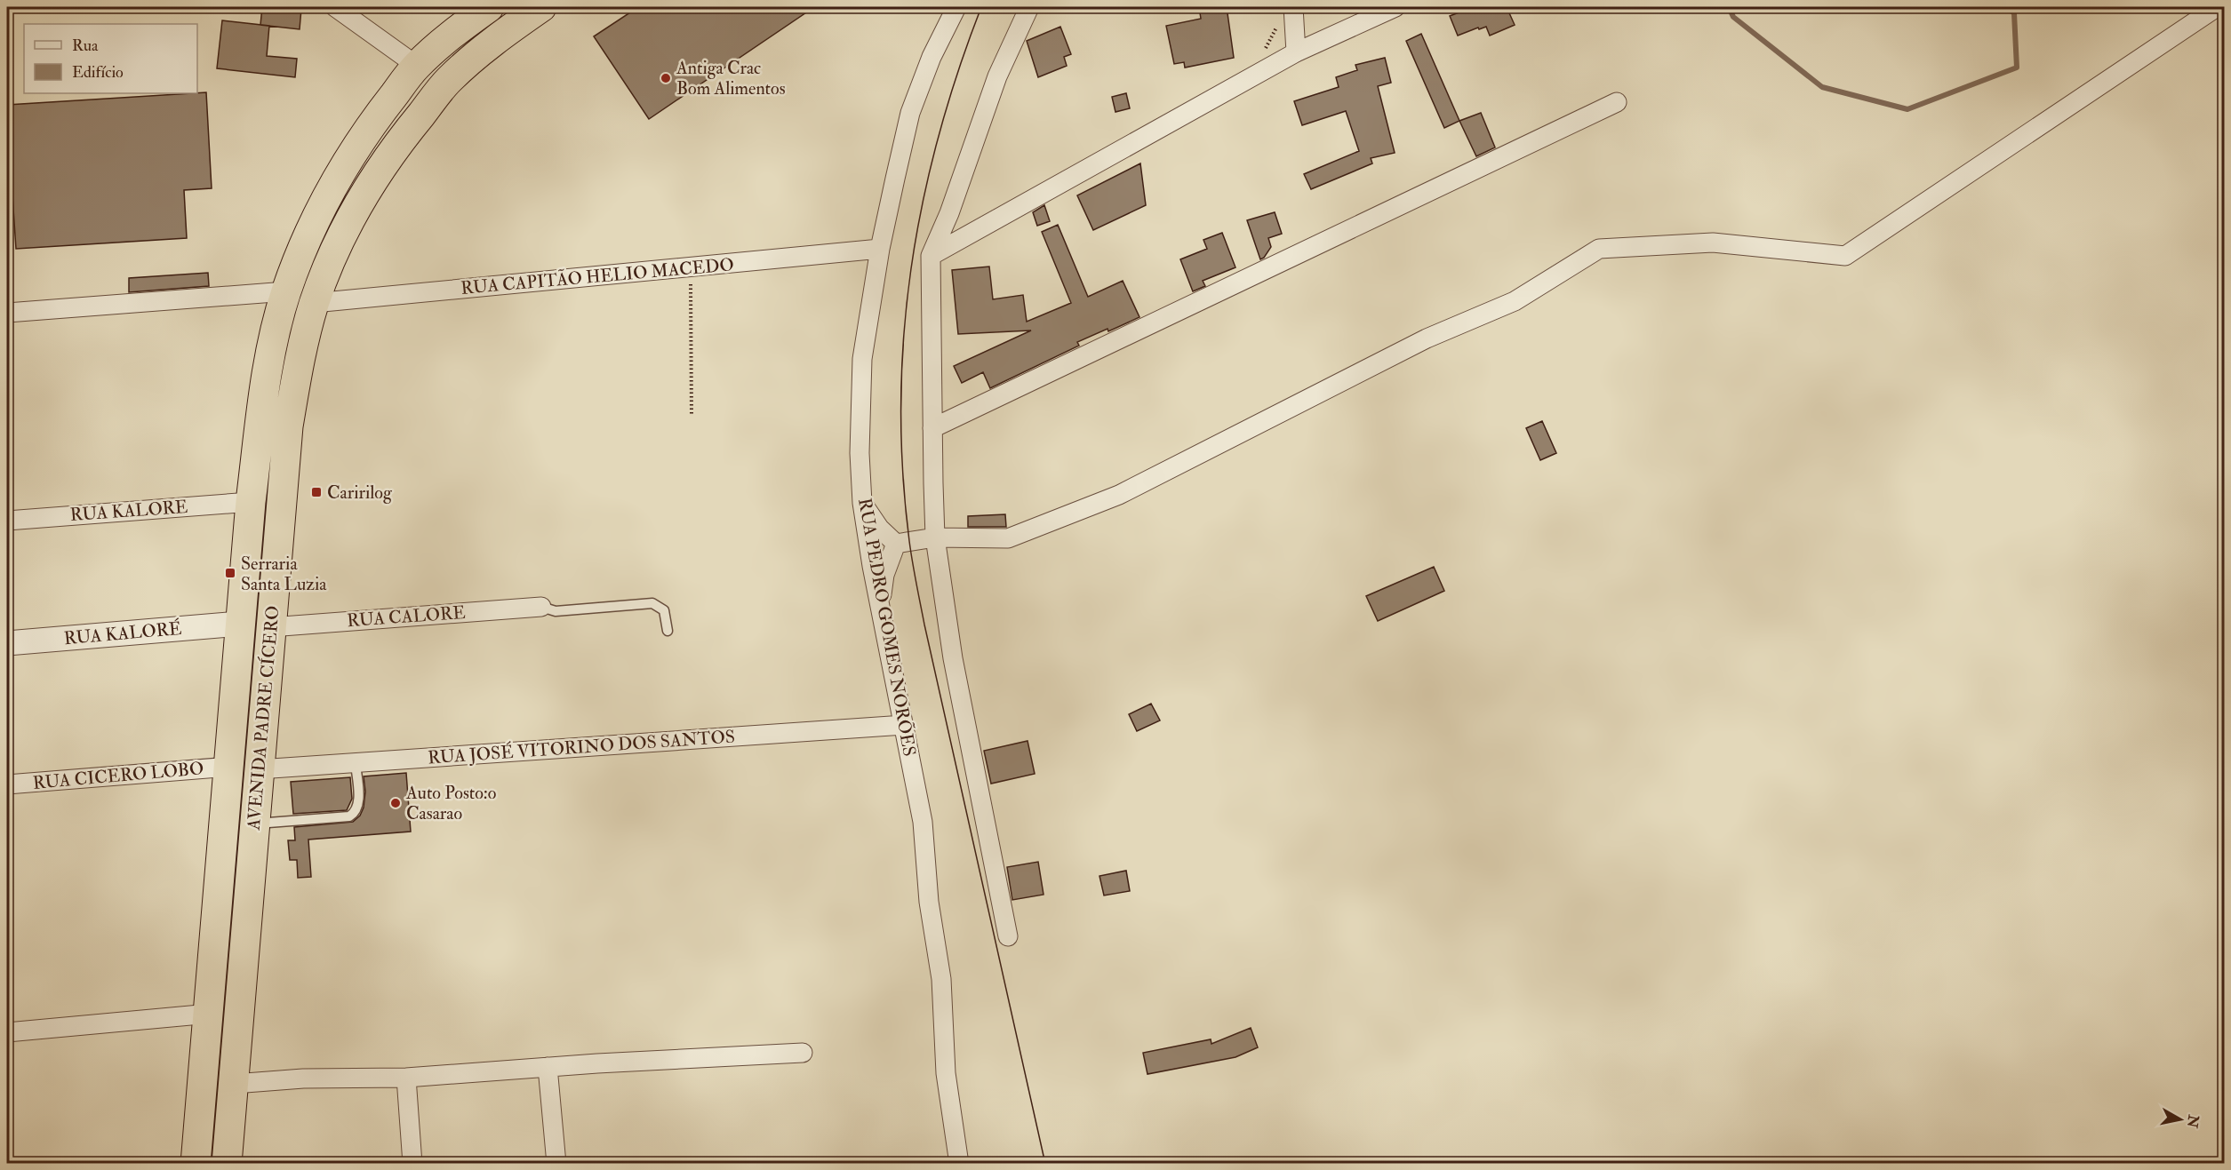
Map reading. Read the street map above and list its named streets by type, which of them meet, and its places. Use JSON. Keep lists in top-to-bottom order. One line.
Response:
{"streets":{"highway":["AVENIDA PADRE CÍCERO"],"street":["RUA CAPITÃO HELIO MACEDO","RUA KALORE","RUA CALORE","RUA PEDRO GOMES NORÕES","RUA KALORÉ","RUA JOSÉ VITORINO DOS SANTOS","RUA CICERO LOBO"]},"crossings":[["RUA CAPITÃO HELIO MACEDO","RUA PEDRO GOMES NORÕES"],["RUA CAPITÃO HELIO MACEDO","AVENIDA PADRE CÍCERO"],["RUA KALORE","AVENIDA PADRE CÍCERO"],["RUA CALORE","AVENIDA PADRE CÍCERO"],["RUA PEDRO GOMES NORÕES","RUA JOSÉ VITORINO DOS SANTOS"],["RUA KALORÉ","AVENIDA PADRE CÍCERO"],["AVENIDA PADRE CÍCERO","RUA JOSÉ VITORINO DOS SANTOS"],["AVENIDA PADRE CÍCERO","RUA CICERO LOBO"]],"places":{"other":["Antiga Crac Bom Alimentos","Auto Posto:o Casarao"],"transit":["Caririlog","Serraria Santa Luzia"]},"legend":["Rua","Edifício"],"north":"right"}
